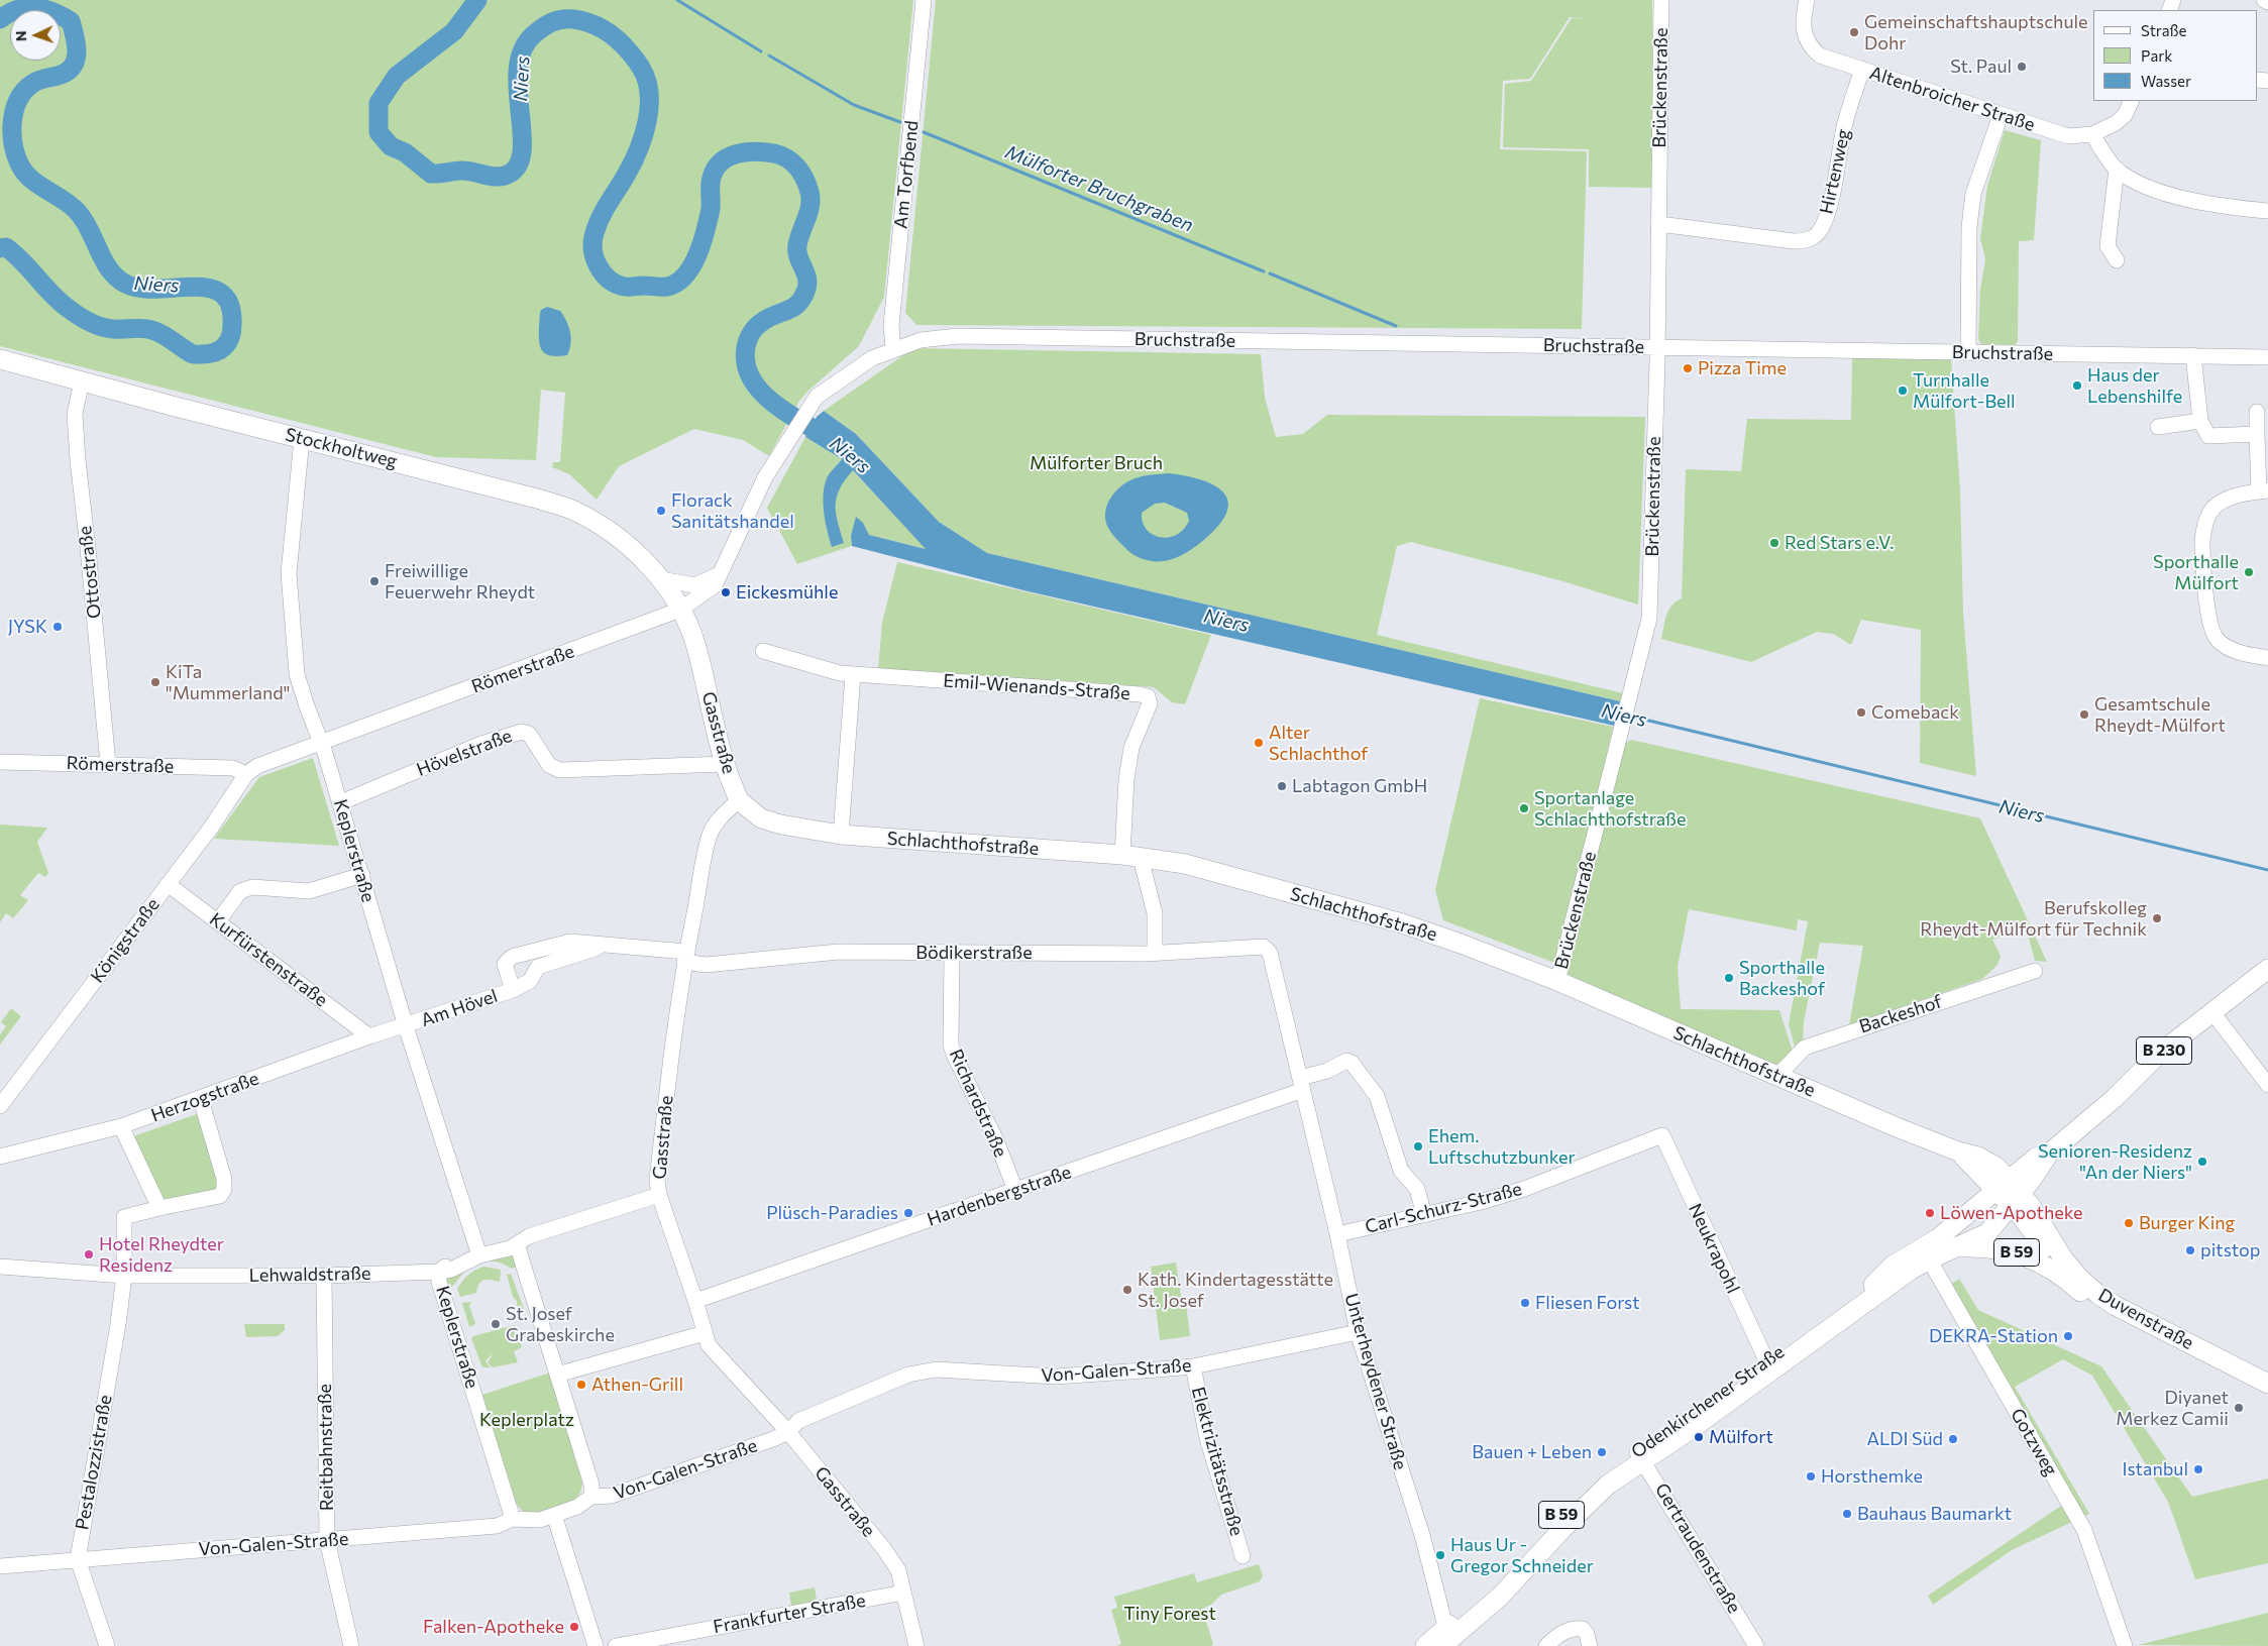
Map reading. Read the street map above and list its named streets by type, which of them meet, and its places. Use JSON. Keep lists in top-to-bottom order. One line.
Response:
{"streets":{"main road":["Stockholtweg","Gasstraße","Schlachthofstraße","B 230","B 59","Duvenstraße","Odenkirchener Straße"],"street":["Brückenstraße","Altenbroicher Straße","Hirtenweg","Am Torfbend","Bruchstraße","Ottostraße","Römerstraße","Emil-Wienands-Straße","Hövelstraße","Keplerstraße","Königstraße","Bödikerstraße","Kurfürstenstraße","Am Hövel","Backeshof","Herzogstraße","Richardstraße","Hardenbergstraße","Carl-Schurz-Straße","Neukrapohl","Lehwaldstraße","Von-Galen-Straße","Unterheydener Straße","Gotzweg","Reitbahnstraße","Elektrizitätsstraße","Pestalozzistraße","Gertraudenstraße","Frankfurter Straße"]},"crossings":[["Brückenstraße","Hirtenweg"],["Brückenstraße","Bruchstraße"],["Brückenstraße","Schlachthofstraße"],["Altenbroicher Straße","Hirtenweg"],["Am Torfbend","Römerstraße"],["Bruchstraße","Römerstraße"],["Stockholtweg","Ottostraße"],["Stockholtweg","Gasstraße"],["Stockholtweg","Keplerstraße"],["Ottostraße","Römerstraße"],["Römerstraße","Gasstraße"],["Römerstraße","Keplerstraße"],["Römerstraße","Königstraße"],["Emil-Wienands-Straße","Schlachthofstraße"],["Gasstraße","Hövelstraße"],["Gasstraße","Schlachthofstraße"],["Gasstraße","Bödikerstraße"],["Gasstraße","Am Hövel"],["Gasstraße","Hardenbergstraße"],["Gasstraße","Lehwaldstraße"],["Gasstraße","Von-Galen-Straße"],["Gasstraße","Frankfurter Straße"],["Hövelstraße","Keplerstraße"],["Schlachthofstraße","Backeshof"],["Schlachthofstraße","B 59"],["Schlachthofstraße","Duvenstraße"],["Schlachthofstraße","Odenkirchener Straße"],["Keplerstraße","Am Hövel"],["Keplerstraße","Herzogstraße"],["Keplerstraße","Lehwaldstraße"],["Keplerstraße","Von-Galen-Straße"],["Königstraße","Kurfürstenstraße"],["Bödikerstraße","Am Hövel"],["Bödikerstraße","Richardstraße"],["Bödikerstraße","Unterheydener Straße"],["Kurfürstenstraße","Herzogstraße"],["Am Hövel","Herzogstraße"],["B 230","B 59"],["Richardstraße","Hardenbergstraße"],["Hardenbergstraße","Carl-Schurz-Straße"],["Hardenbergstraße","Unterheydener Straße"],["Carl-Schurz-Straße","Neukrapohl"],["Carl-Schurz-Straße","Unterheydener Straße"],["Neukrapohl","Odenkirchener Straße"],["B 59","Duvenstraße"],["B 59","Odenkirchener Straße"],["Lehwaldstraße","Reitbahnstraße"],["Lehwaldstraße","Pestalozzistraße"],["Duvenstraße","Odenkirchener Straße"],["Von-Galen-Straße","Unterheydener Straße"],["Von-Galen-Straße","Reitbahnstraße"],["Von-Galen-Straße","Elektrizitätsstraße"],["Von-Galen-Straße","Pestalozzistraße"],["Unterheydener Straße","Odenkirchener Straße"],["Odenkirchener Straße","Gotzweg"],["Odenkirchener Straße","Gertraudenstraße"]],"water":["Niers","Mülforter Bruchgraben"],"parks":["Mülforter Bruch","Keplerplatz","Tiny Forest"],"places":["Gemeinschaftshauptschule Dohr","St. Paul","Pizza Time","Haus der Lebenshilfe","Turnhalle Mülfort-Bell","Florack Sanitätshandel","Red Stars e.V.","Sporthalle Mülfort","Freiwillige Feuerwehr Rheydt","Eickesmühle","JYSK","KiTa \"Mummerland\"","Comeback","Gesamtschule Rheydt-Mülfort","Alter Schlachthof","Labtagon GmbH","Sportanlage Schlachthofstraße","Berufskolleg Rheydt-Mülfort für Technik","Sporthalle Backeshof","Ehem. Luftschutzbunker","Senioren-Residenz \"An der Niers\"","Plüsch-Paradies","Löwen-Apotheke","Burger King","pitstop","Hotel Rheydter Residenz","Kath. Kindertagesstätte St. Josef","Fliesen Forst","St. Josef Grabeskirche","DEKRA-Station","Athen-Grill","Diyanet Merkez Camii","Mülfort","ALDI Süd","Bauen + Leben","Istanbul","Horsthemke","Bauhaus Baumarkt","Haus Ur - Gregor Schneider","Falken-Apotheke"],"legend":["Straße","Park","Wasser"],"north":"left"}
